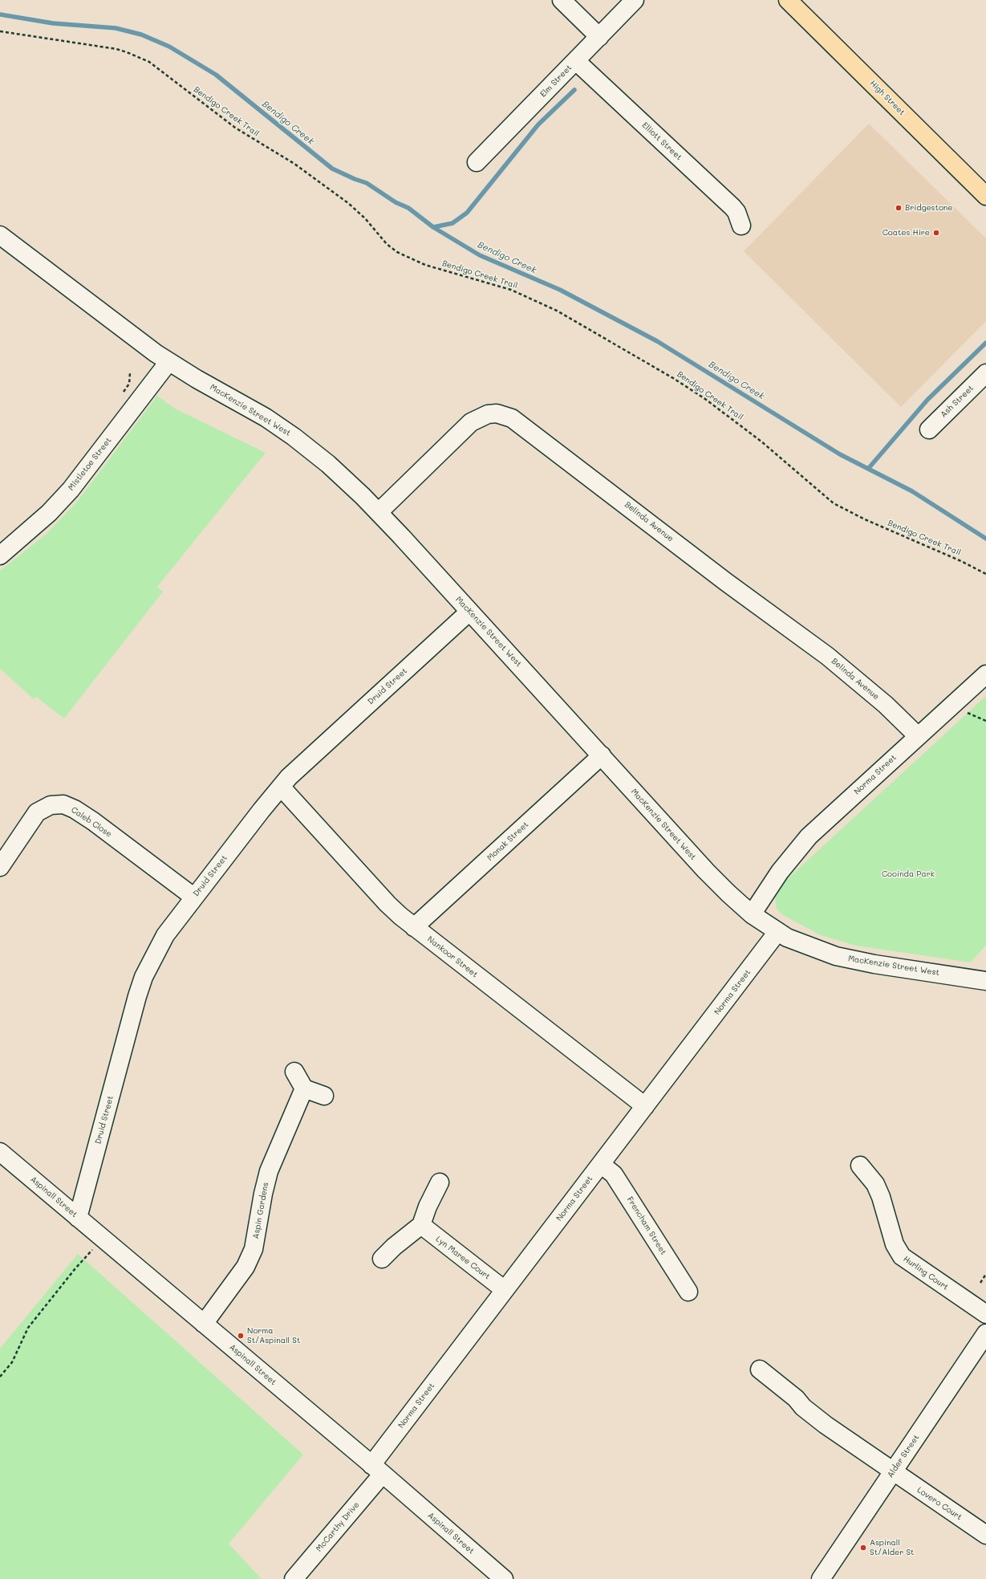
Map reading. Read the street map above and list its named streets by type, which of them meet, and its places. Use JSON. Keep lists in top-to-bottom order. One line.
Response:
{"streets":{"highway":["High Street"],"street":["Elm Street","Elliott Street","Ash Street","MacKenzie Street West","Mistletoe Street","Belinda Avenue","Druid Street","Norma Street","Caleb Close","Monak Street","Nankoor Street","Aspinall Street","Aspin Gardens","Frencham Street","Lyn Maree Court","Hurling Court","Alder Street","Lovero Court","McCarthy Drive"],"path":["Bendigo Creek Trail"]},"crossings":[["Elm Street","Elliott Street"],["MacKenzie Street West","Mistletoe Street"],["MacKenzie Street West","Belinda Avenue"],["MacKenzie Street West","Druid Street"],["MacKenzie Street West","Norma Street"],["MacKenzie Street West","Monak Street"],["Belinda Avenue","Norma Street"],["Druid Street","Caleb Close"],["Druid Street","Nankoor Street"],["Druid Street","Aspinall Street"],["Norma Street","Nankoor Street"],["Norma Street","Aspinall Street"],["Norma Street","Frencham Street"],["Norma Street","Lyn Maree Court"],["Norma Street","McCarthy Drive"],["Monak Street","Nankoor Street"],["Aspinall Street","Aspin Gardens"],["Aspinall Street","McCarthy Drive"],["Alder Street","Lovero Court"]],"water":["Bendigo Creek"],"parks":["Cooinda Park"],"places":["Bridgestone","Coates Hire","Norma St/Aspinall St","Aspinall St/Alder St"]}
